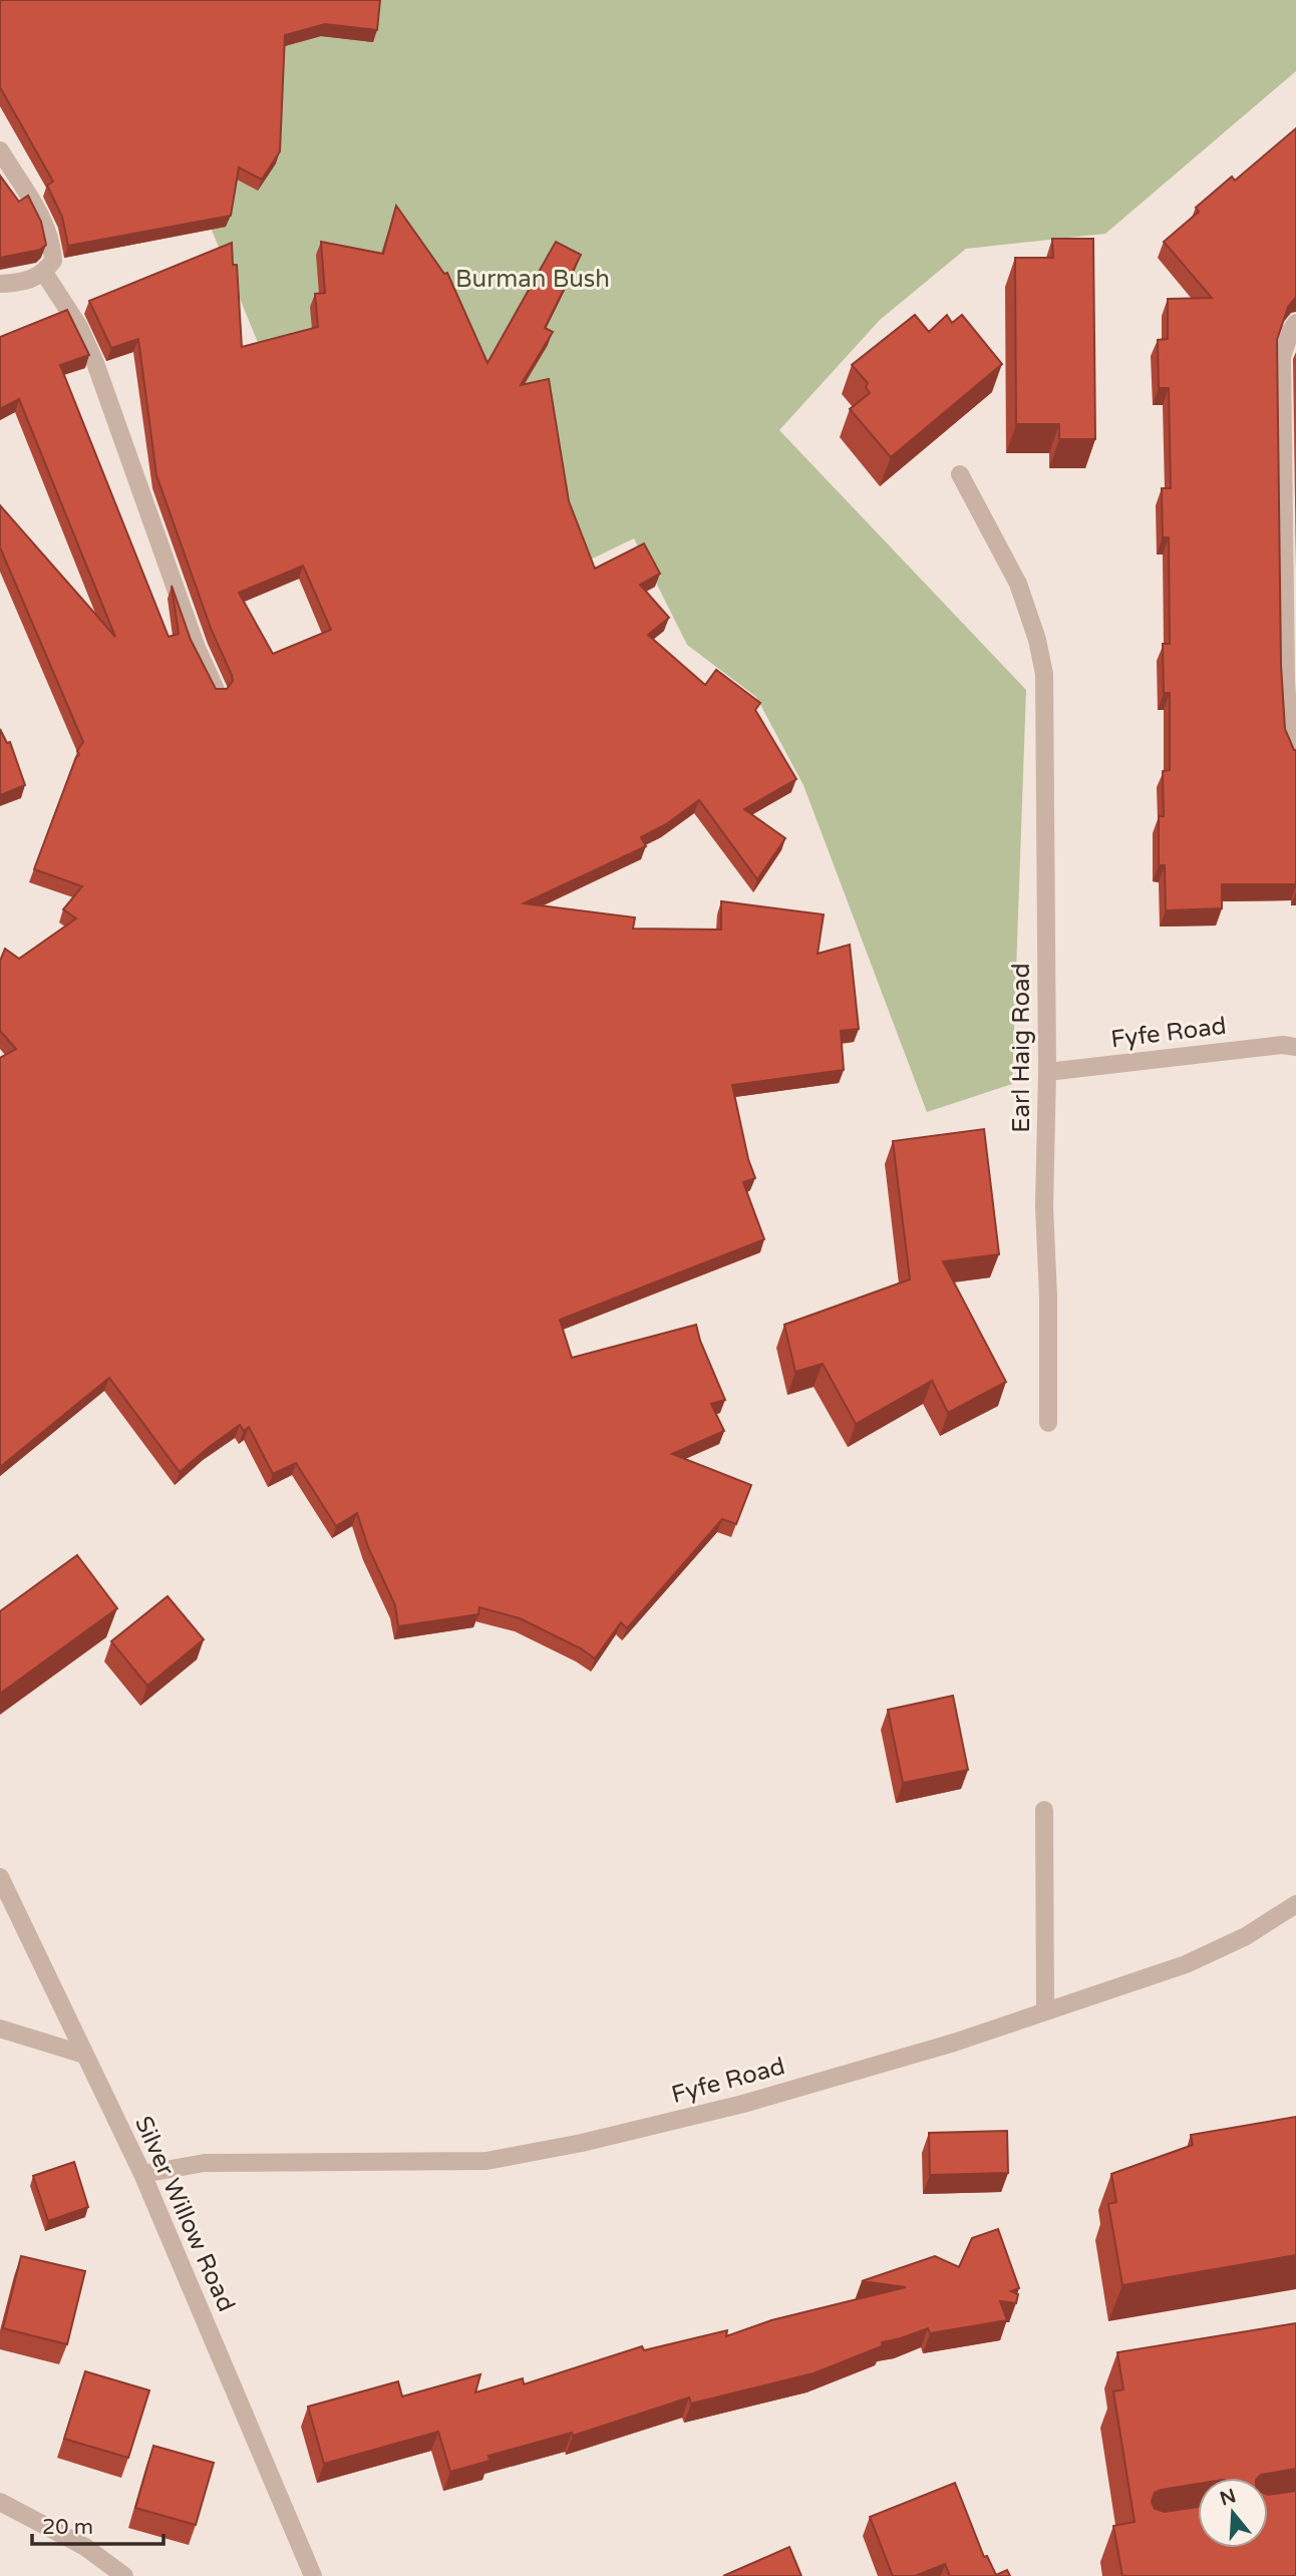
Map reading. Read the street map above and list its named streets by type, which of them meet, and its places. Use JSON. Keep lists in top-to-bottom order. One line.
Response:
{"streets":{"street":["Fyfe Road","Earl Haig Road","Silver Willow Road"]},"crossings":[["Fyfe Road","Earl Haig Road"],["Fyfe Road","Silver Willow Road"]],"parks":["Burman Bush"],"scale_bar":"20 m","north":"top"}
